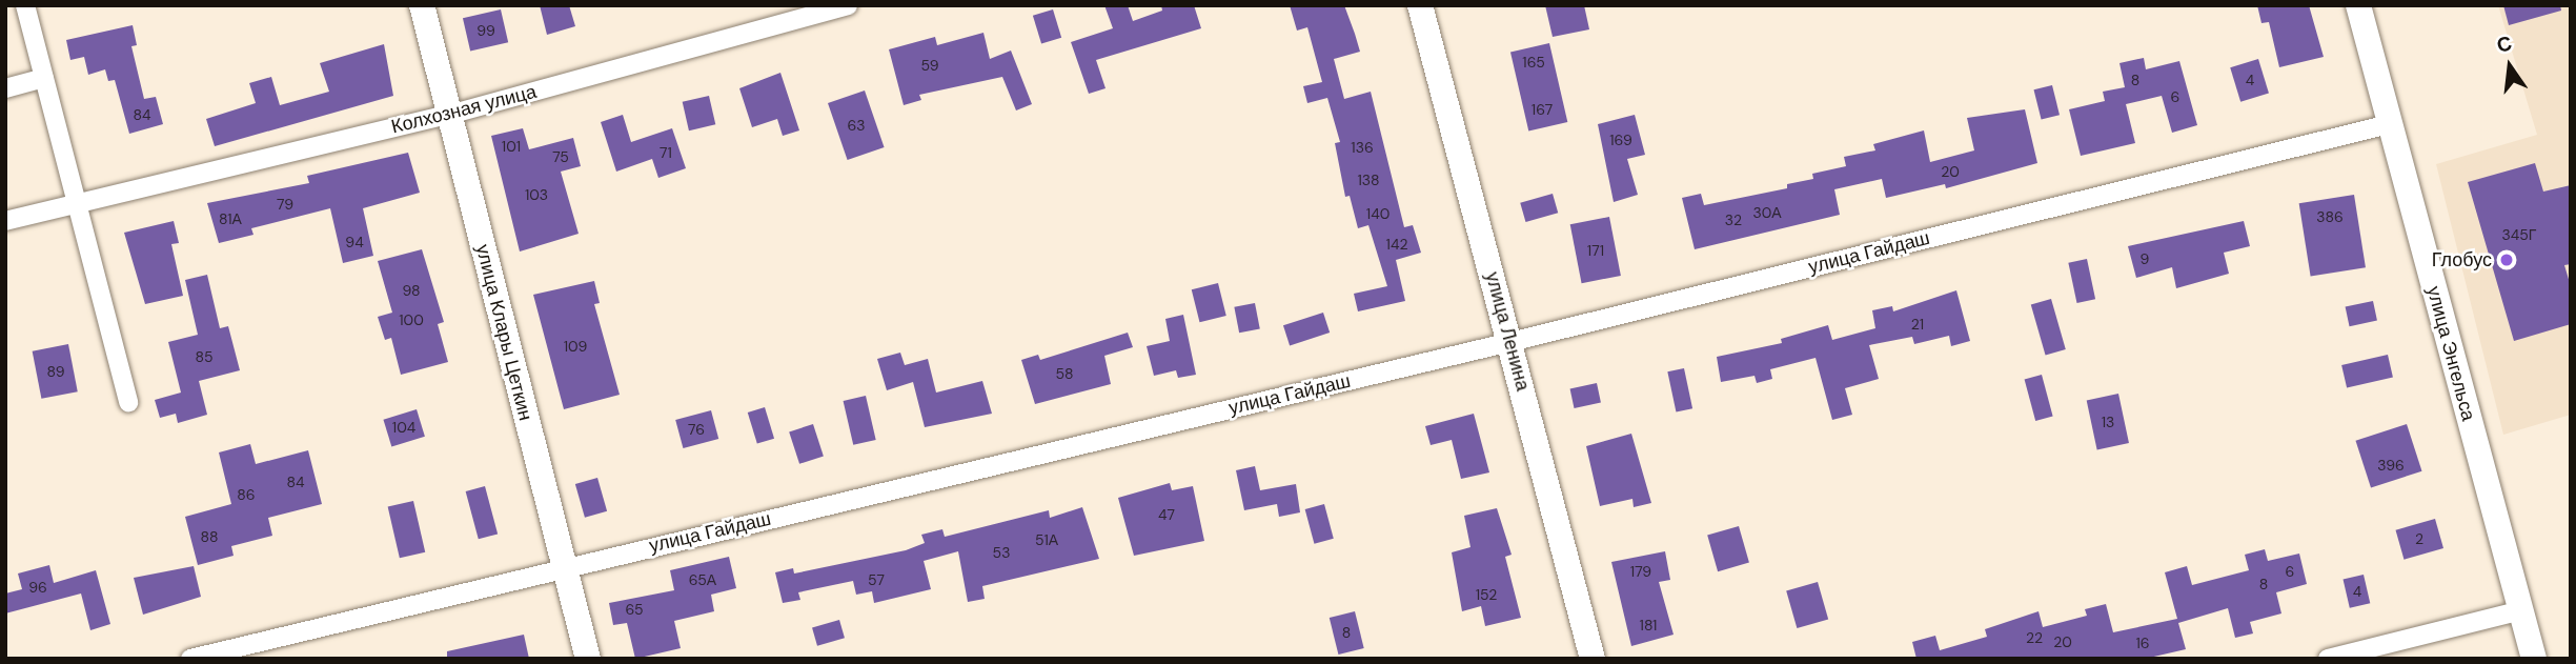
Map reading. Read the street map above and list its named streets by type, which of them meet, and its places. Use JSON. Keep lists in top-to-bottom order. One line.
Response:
{"streets":{"main road":["улица Ленина","улица Клары Цеткин","улица Энгельса"],"street":["Колхозная улица","улица Гайдаш"]},"crossings":[["Колхозная улица","улица Клары Цеткин"],["улица Гайдаш","улица Ленина"],["улица Гайдаш","улица Клары Цеткин"],["улица Гайдаш","улица Энгельса"]],"places":["Глобус"],"house_numbers":["99","165","59","8","4","6","167","84","63","169","101","136","71","75","20","138","103","79","30А","140","386","81А","32","345Г","94","142","171","9","98","100","21","109","85","89","58","13","104","76","396","84","86","47","88","2","51А","53","179","6","65А","57","8","96","4","152","65","181","8","22","20","16"],"north":"top"}
